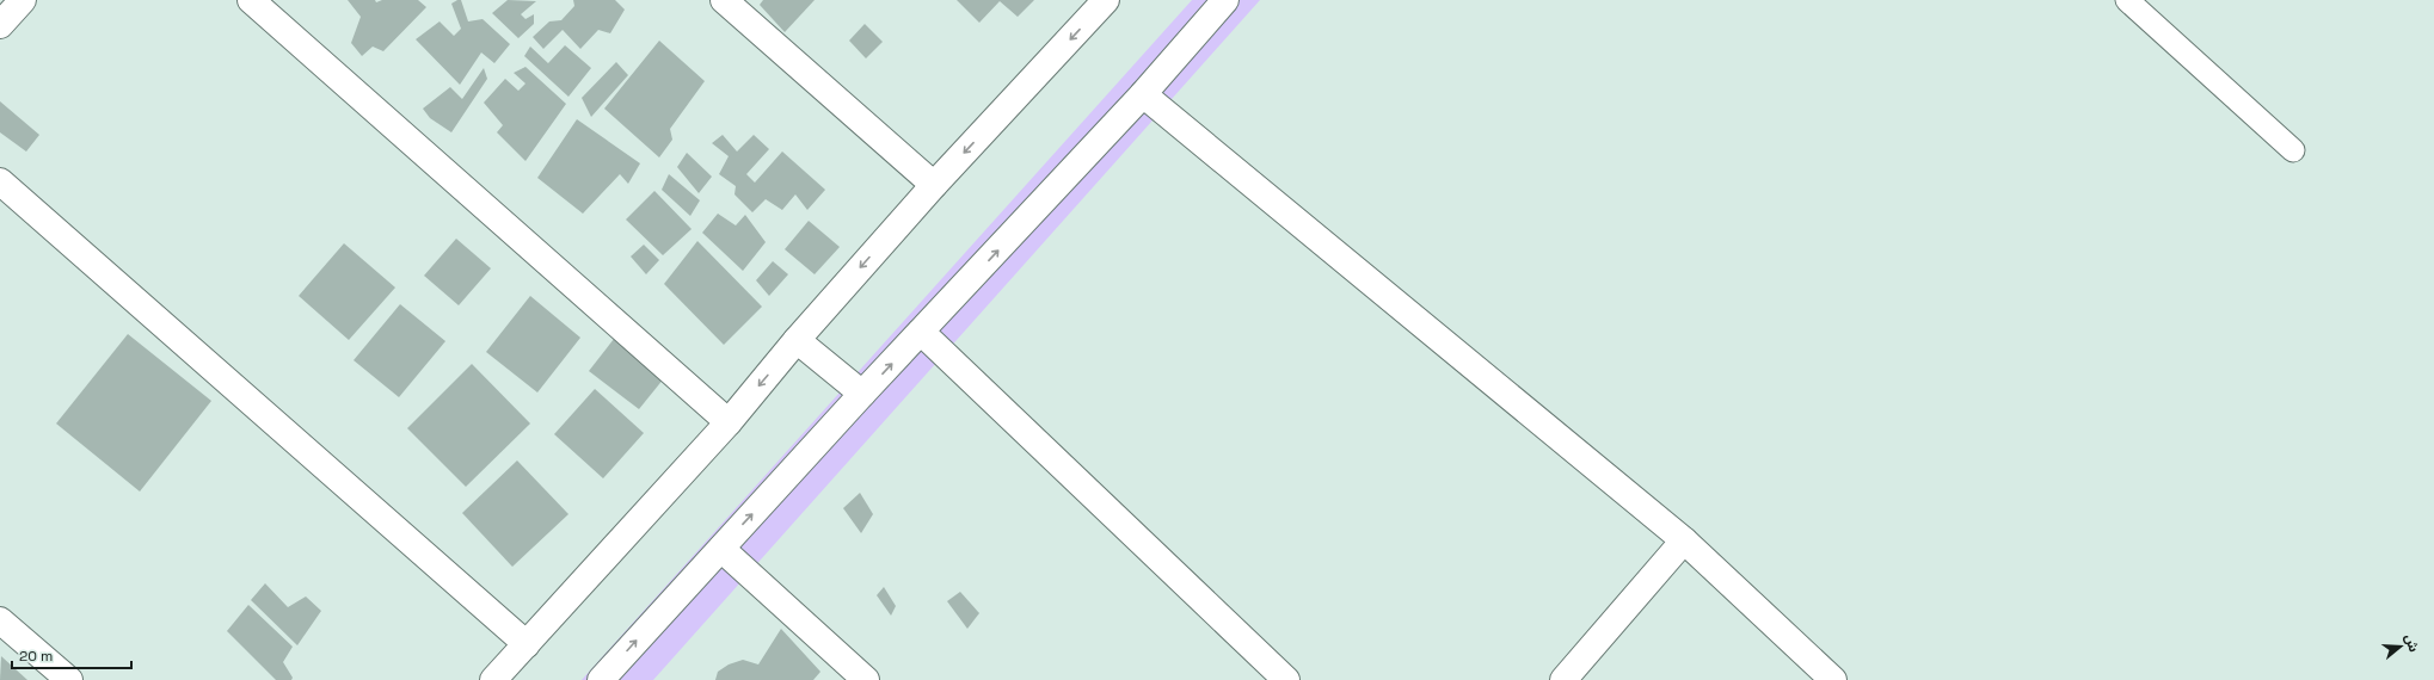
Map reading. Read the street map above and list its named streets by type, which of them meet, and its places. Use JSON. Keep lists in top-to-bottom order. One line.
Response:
{"scale_bar":"20 m","north":"right"}
